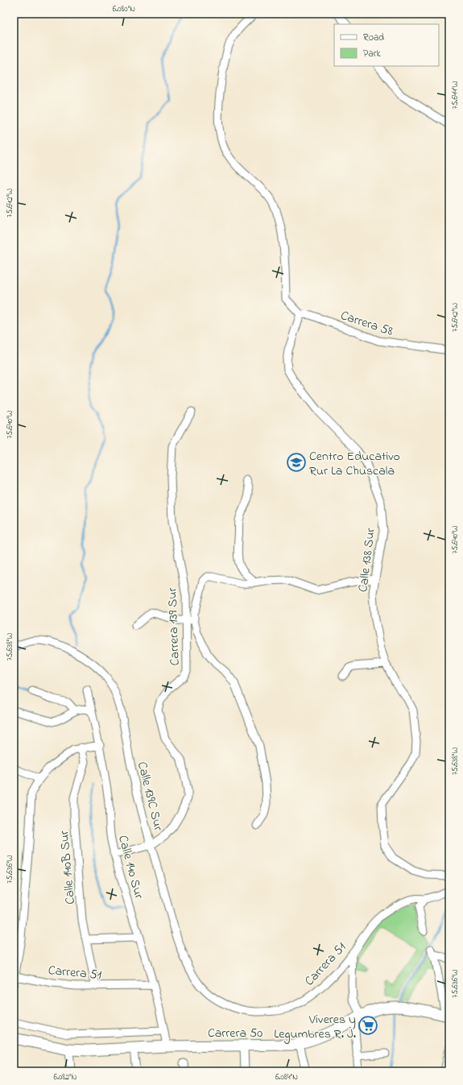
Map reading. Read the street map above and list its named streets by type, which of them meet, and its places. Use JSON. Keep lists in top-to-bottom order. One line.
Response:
{"streets":{"main road":["Carrera 50"],"street":["Carrera 58","Calle 138 Sur","Carrera 139 Sur","Calle 139C Sur","Calle 140 Sur","Calle 140B Sur","Carrera 51"]},"crossings":[["Carrera 58","Calle 138 Sur"],["Carrera 139 Sur","Calle 139C Sur"],["Carrera 139 Sur","Calle 140 Sur"],["Calle 139C Sur","Carrera 51"],["Calle 140 Sur","Carrera 51"],["Calle 140 Sur","Carrera 50"],["Calle 140B Sur","Carrera 51"]],"places":{"school or university":["Centro Educativo Rur La Chuscala"],"supermarket":["Víveres y Legumbres R. J."]},"legend":["Road","Park"],"coordinates":["6.080°N","75.644°W","75.642°W","75.640°W","75.638°W","75.636°W","6.082°N","6.084°N"]}
